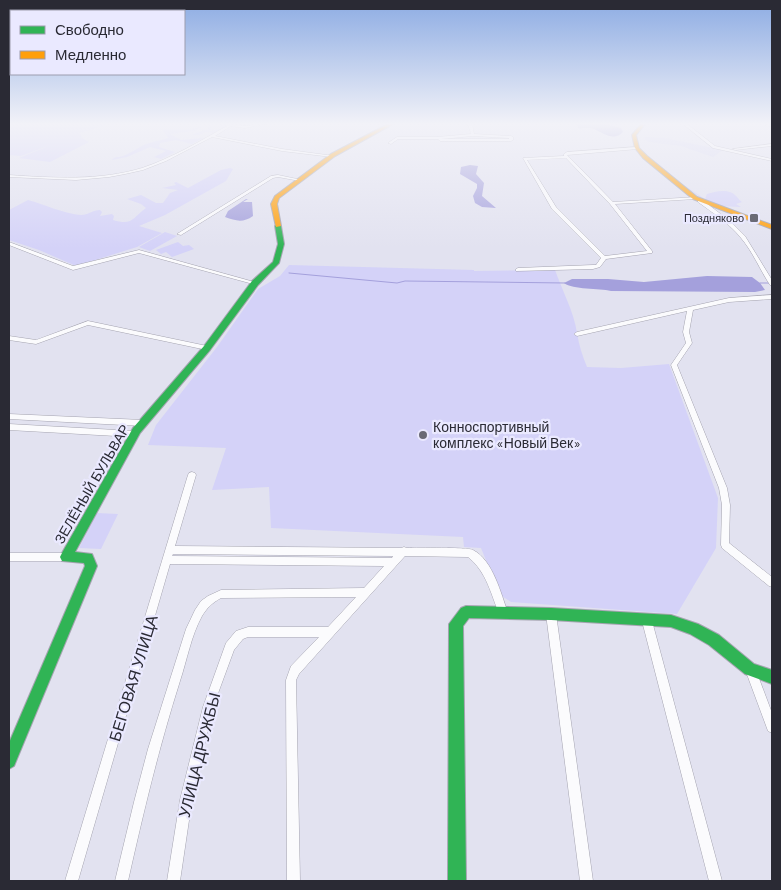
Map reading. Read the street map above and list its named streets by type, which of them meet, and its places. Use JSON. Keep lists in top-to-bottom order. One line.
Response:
{"streets":{"street":["ЗЕЛЁНЫЙ БУЛЬВАР","БЕГОВАЯ УЛИЦА","УЛИЦА ДРУЖБЫ"]},"places":{"transit":["Поздняково"],"other":["Конноспортивный комплекс «Новый Век»"]},"legend":["Свободно","Медленно"]}
